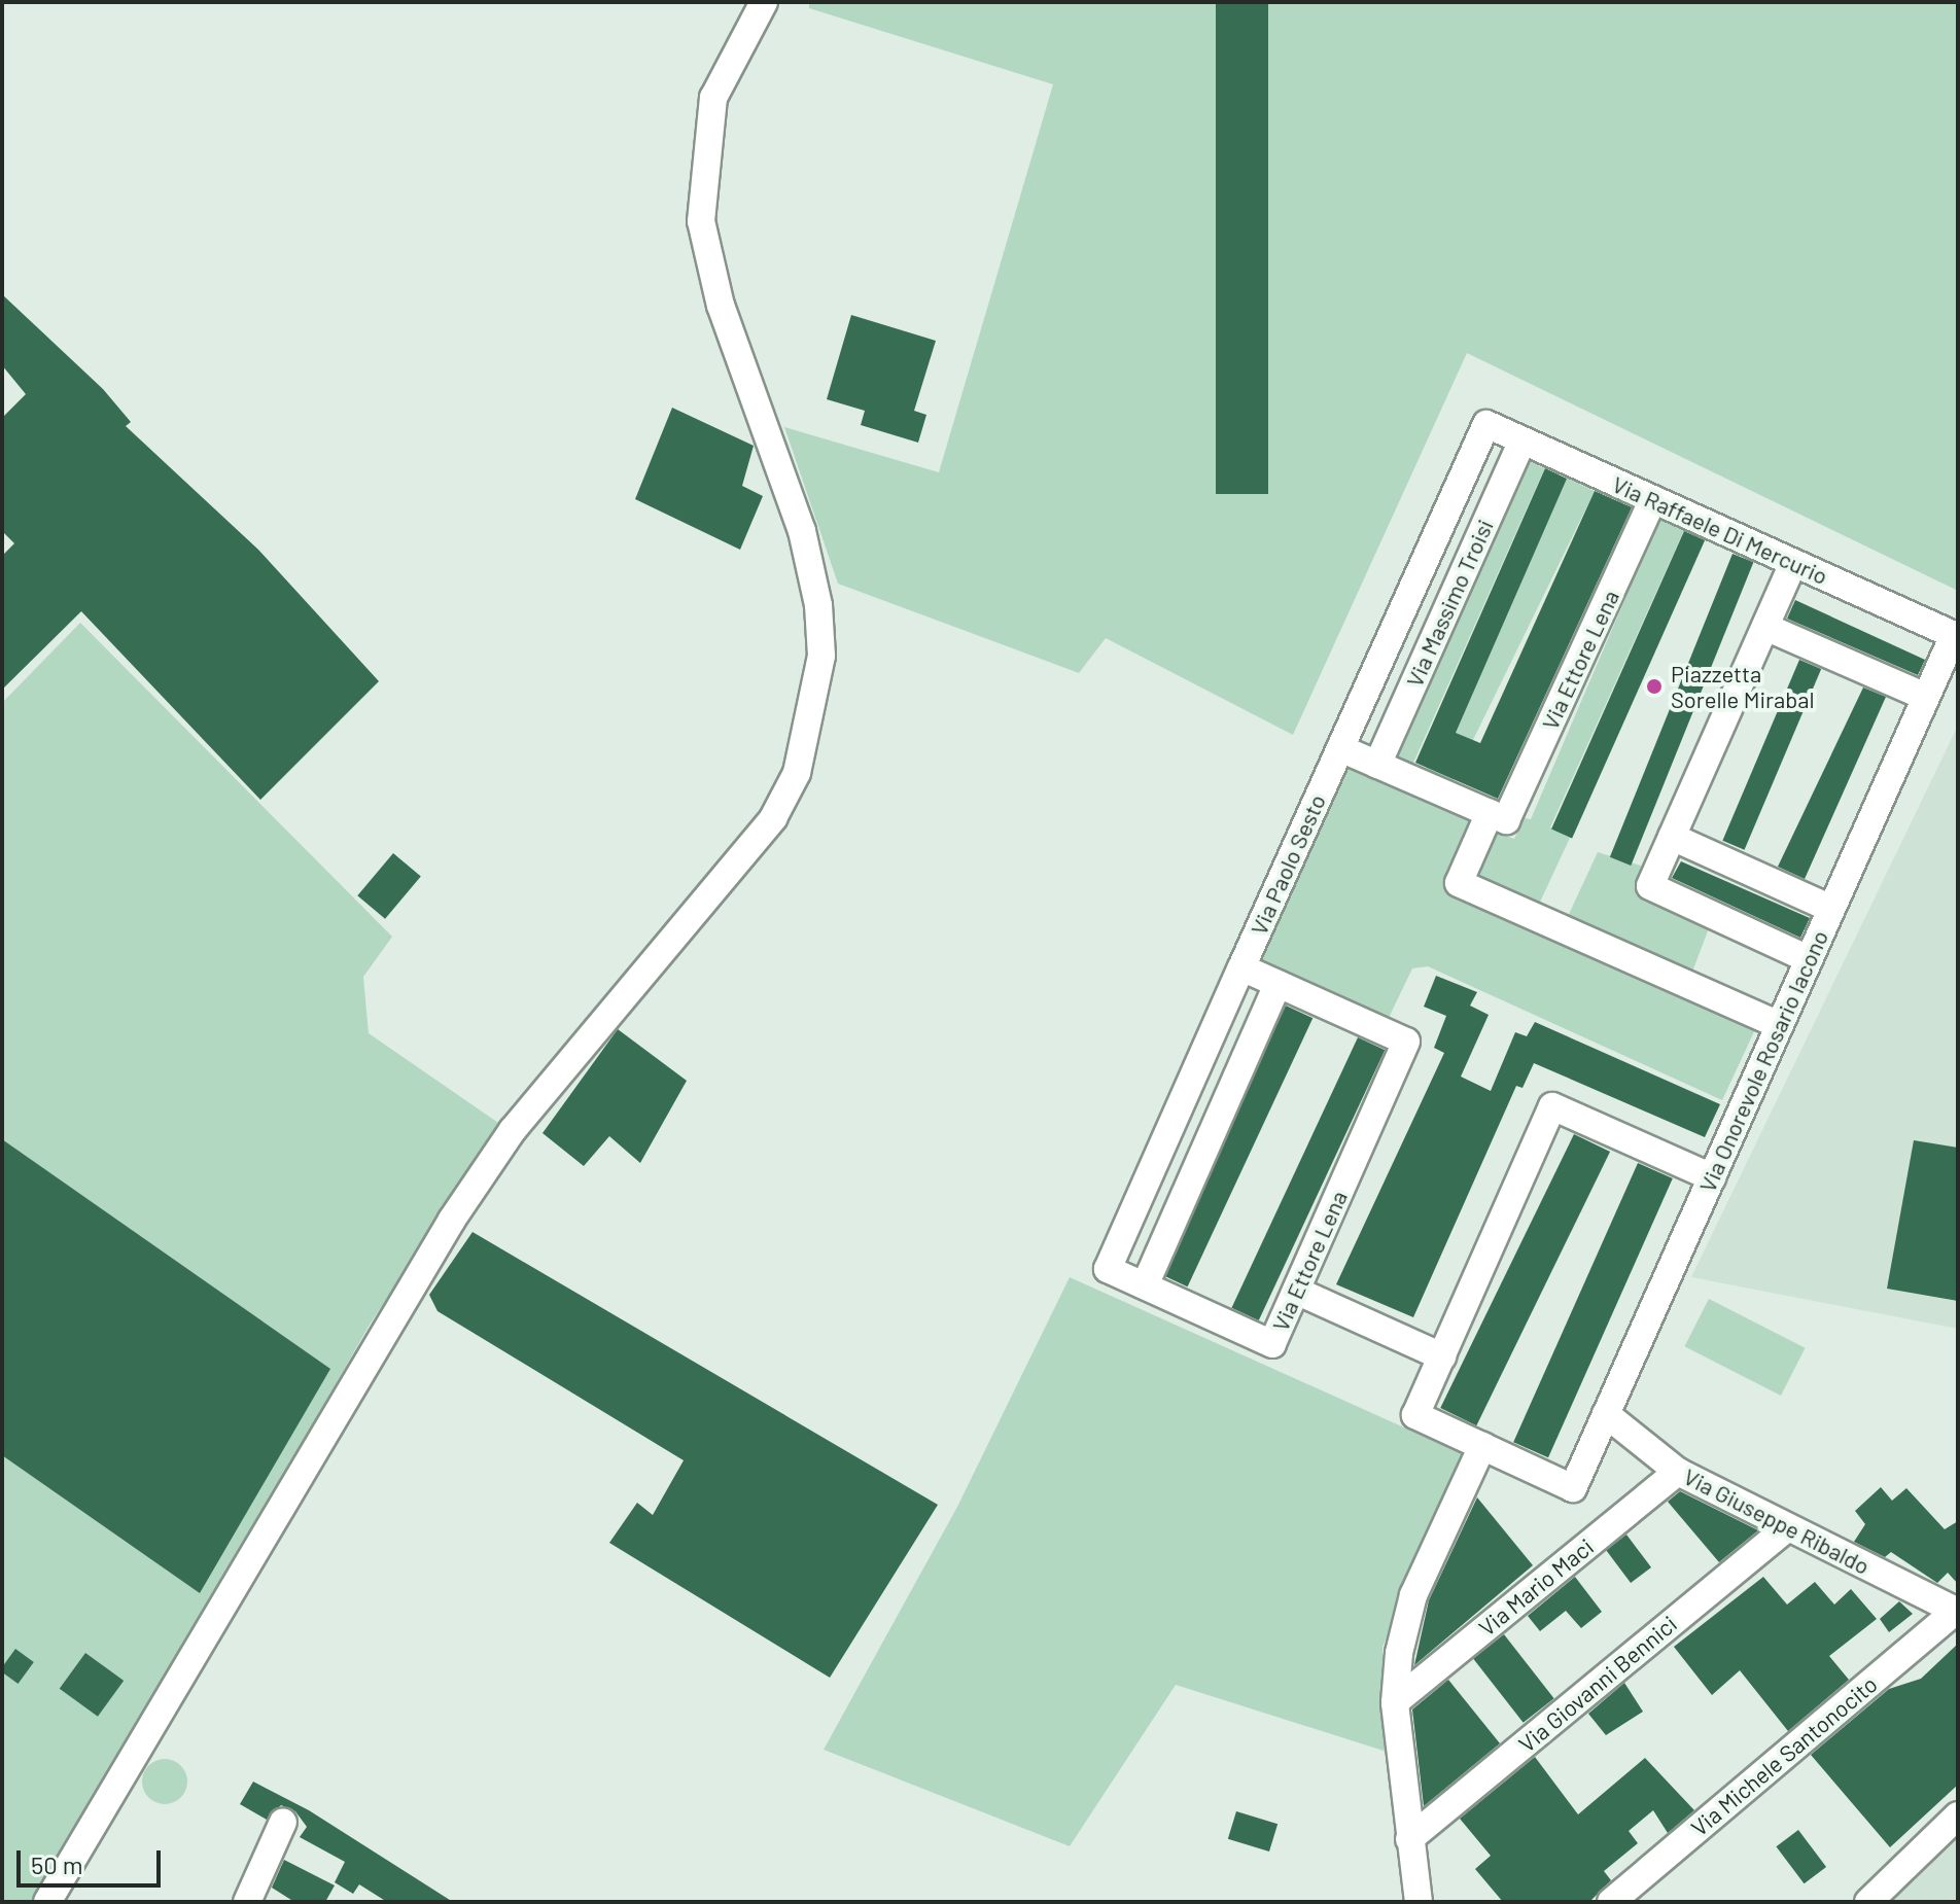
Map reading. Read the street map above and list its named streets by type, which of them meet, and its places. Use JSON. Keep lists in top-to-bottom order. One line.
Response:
{"streets":{"street":["Via Raffaele Di Mercurio","Via Massimo Troisi","Via Ettore Lena","Via Paolo Sesto","Via Onorevole Rosario Iacono","Via Giuseppe Ribaldo","Via Mario Maci","Via Giovanni Bennici","Via Michele Santonocito"]},"crossings":[["Via Raffaele Di Mercurio","Via Massimo Troisi"],["Via Raffaele Di Mercurio","Via Ettore Lena"],["Via Raffaele Di Mercurio","Via Paolo Sesto"],["Via Raffaele Di Mercurio","Via Onorevole Rosario Iacono"],["Via Ettore Lena","Via Paolo Sesto"],["Via Ettore Lena","Via Onorevole Rosario Iacono"],["Via Onorevole Rosario Iacono","Via Giuseppe Ribaldo"],["Via Giuseppe Ribaldo","Via Mario Maci"],["Via Giuseppe Ribaldo","Via Giovanni Bennici"],["Via Giuseppe Ribaldo","Via Michele Santonocito"]],"places":["Piazzetta Sorelle Mirabal"],"scale_bar":"50 m"}
